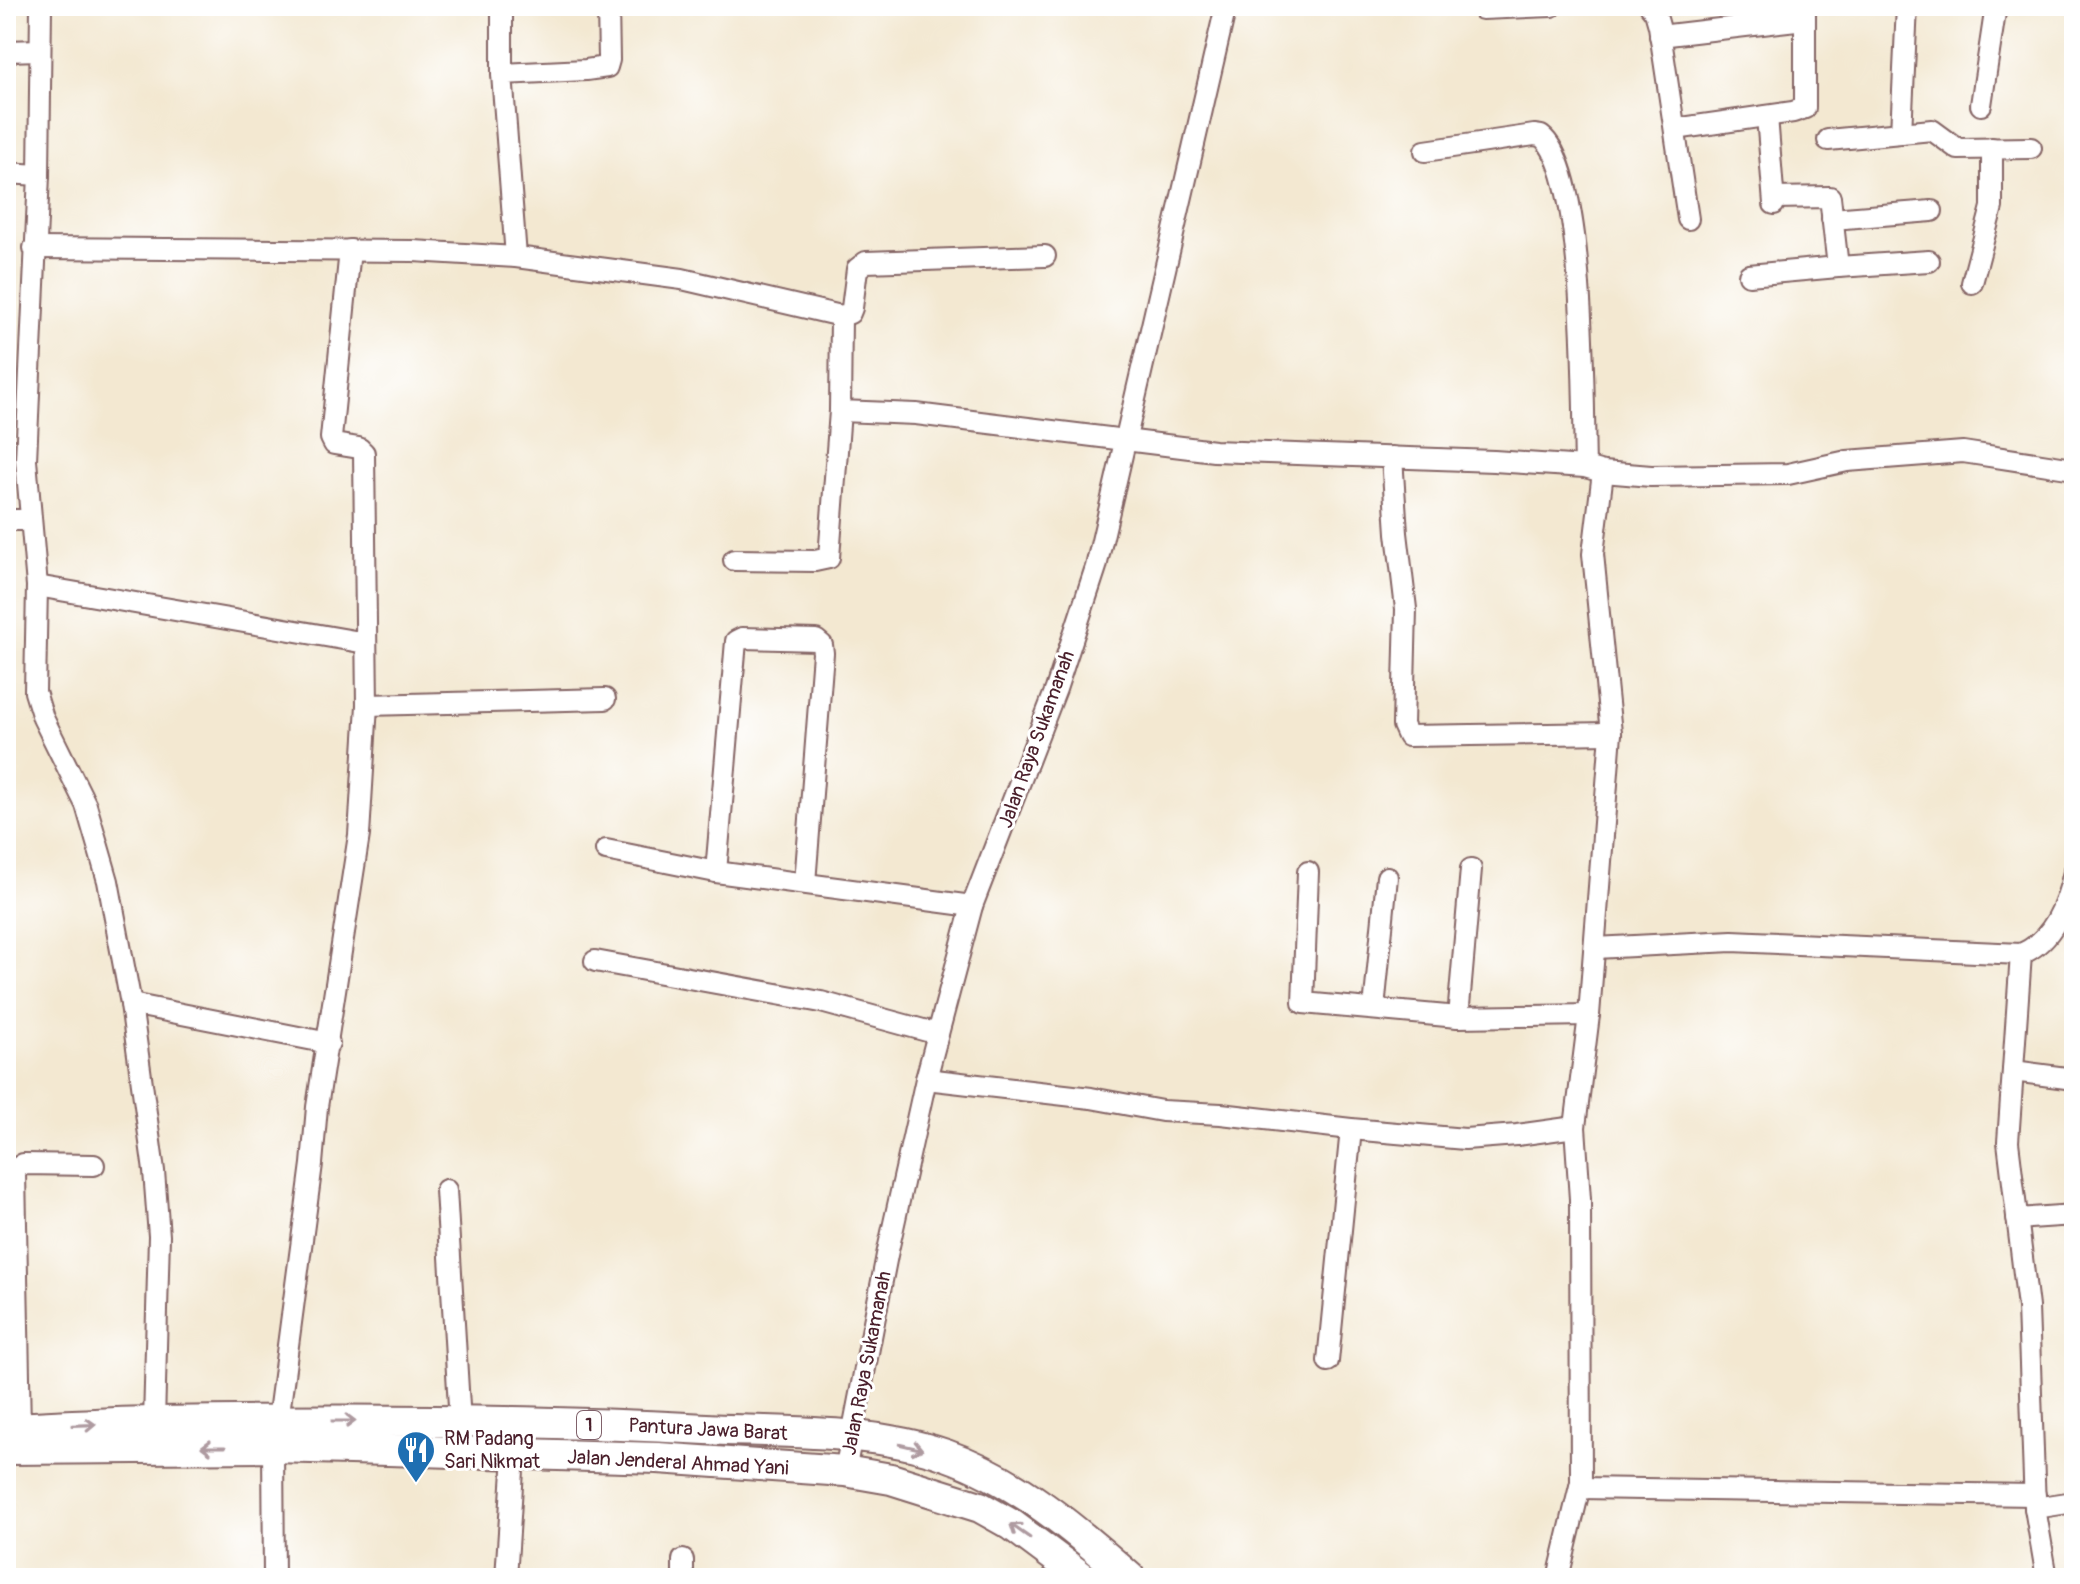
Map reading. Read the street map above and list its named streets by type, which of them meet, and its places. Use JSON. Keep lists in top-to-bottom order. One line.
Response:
{"streets":{"highway":["1","Pantura Jawa Barat","Jalan Jenderal Ahmad Yani"],"street":["Jalan Raya Sukamanah"]},"crossings":[["Jalan Raya Sukamanah","Pantura Jawa Barat"],["Jalan Raya Sukamanah","Jalan Jenderal Ahmad Yani"],["Pantura Jawa Barat","Jalan Jenderal Ahmad Yani"]],"one_way":["Pantura Jawa Barat","Jalan Jenderal Ahmad Yani"],"places":{"restaurant":["RM Padang Sari Nikmat"]}}
